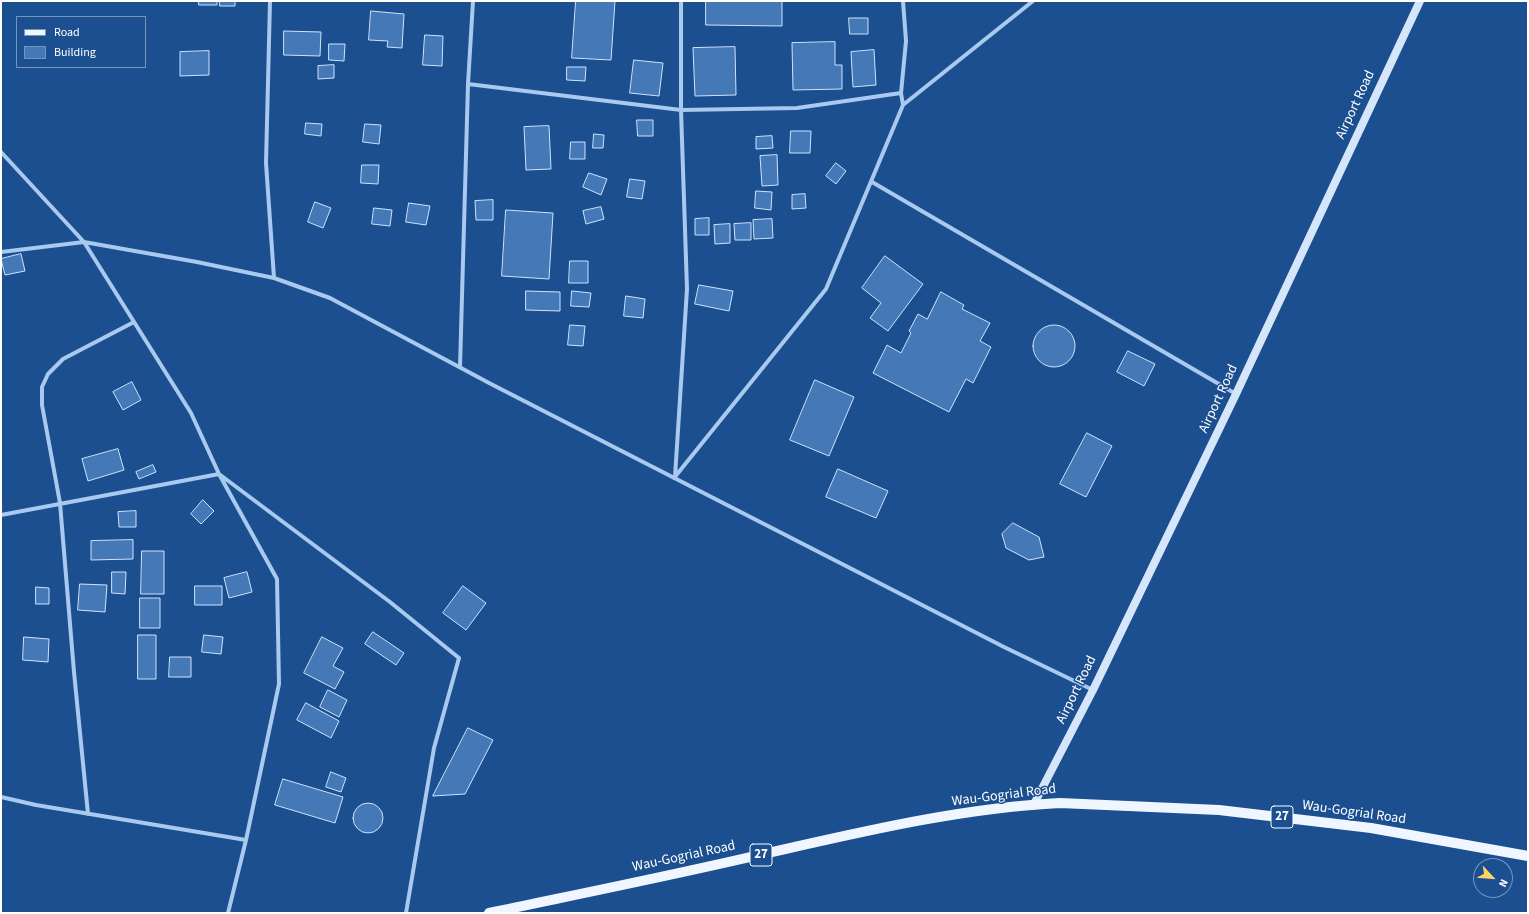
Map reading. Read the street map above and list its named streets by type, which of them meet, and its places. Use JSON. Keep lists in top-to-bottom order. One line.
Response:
{"streets":{"main road":["Wau-Gogrial Road","27"],"street":["Airport Road"]},"crossings":[["Airport Road","Wau-Gogrial Road"]],"legend":["Road","Building"],"north":"bottom right"}
